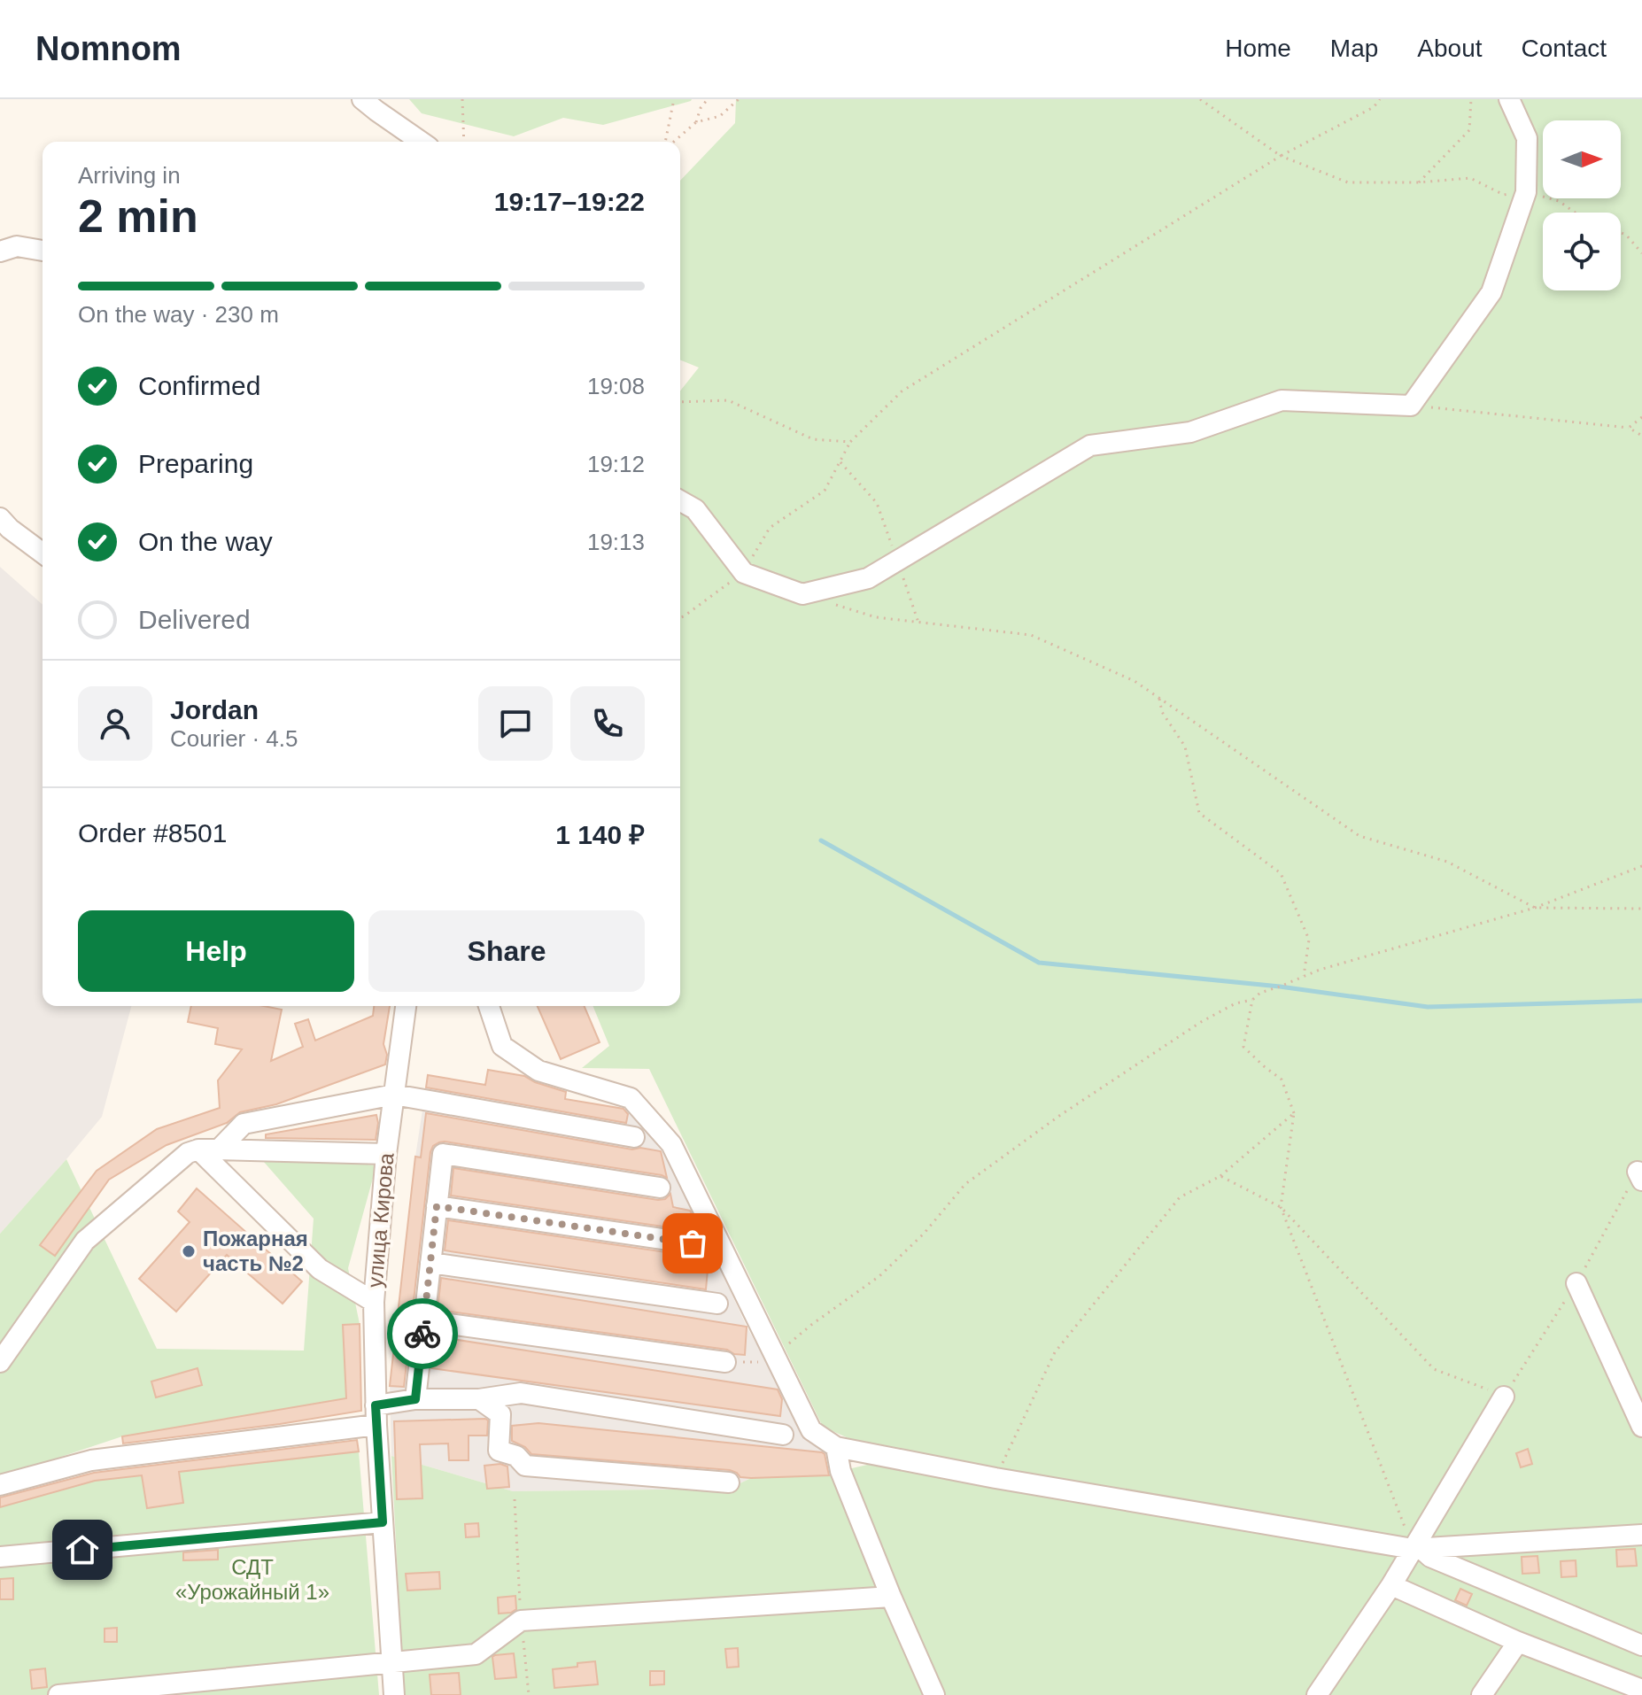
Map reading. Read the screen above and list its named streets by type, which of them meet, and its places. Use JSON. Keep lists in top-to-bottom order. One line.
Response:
{"streets":{"street":["улица Кирова"]},"parks":["СДТ «Урожайный 1»"],"places":["Пожарная часть №2"],"north":"right","page":{"header":"Nomnom","nav":["Home","Map","About","Contact"],"heading":["2 min","Arriving in","19:17–19:22"],"panel":["Jordan","Courier · 4.5","Order #8501","1 140 ₽"],"bar":"On the way · 230 m","list":[["Confirmed","19:08"],["Preparing","19:12"],["On the way","19:13"],"Delivered"],"buttons":["Help","Share"]}}
